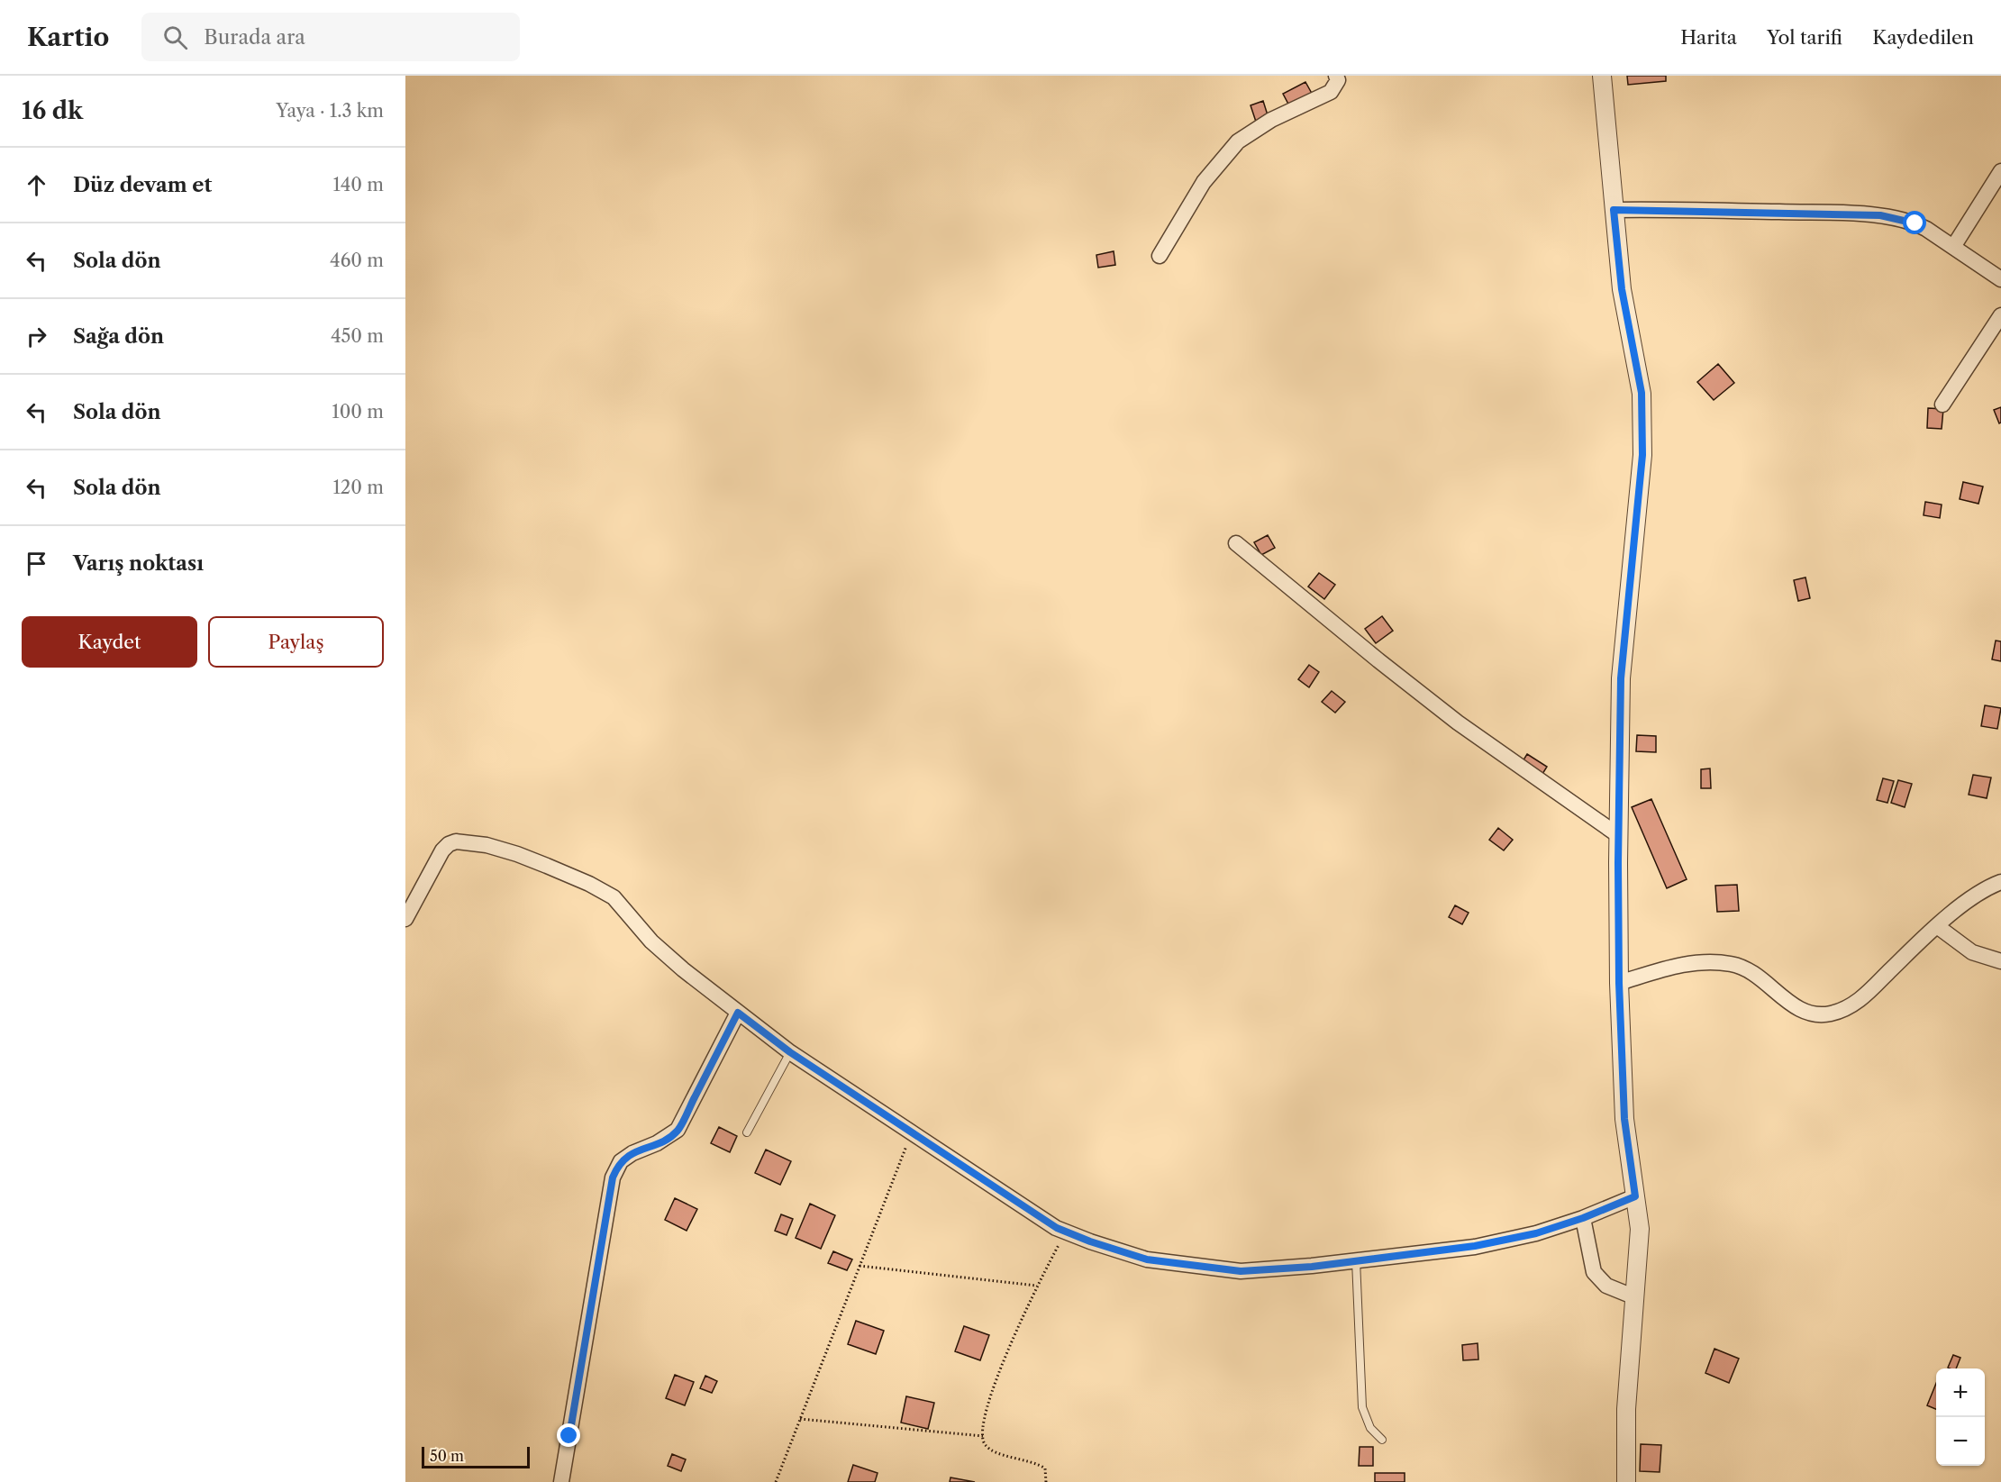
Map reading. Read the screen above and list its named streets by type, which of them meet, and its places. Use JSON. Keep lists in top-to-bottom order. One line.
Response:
{"scale_bar":"50 m","page":{"header":"Kartio","search":"Burada ara","nav":["Harita","Yol tarifi","Kaydedilen"],"heading":["16 dk","Yaya · 1.3 km"],"list":[["Düz devam et","140 m"],["Sola dön","460 m"],["Sağa dön","450 m"],["Sola dön","100 m"],["Sola dön","120 m"],"Varış noktası"],"buttons":["Kaydet","Paylaş"],"map_buttons":["+","−"],"scale":"50 m"}}
